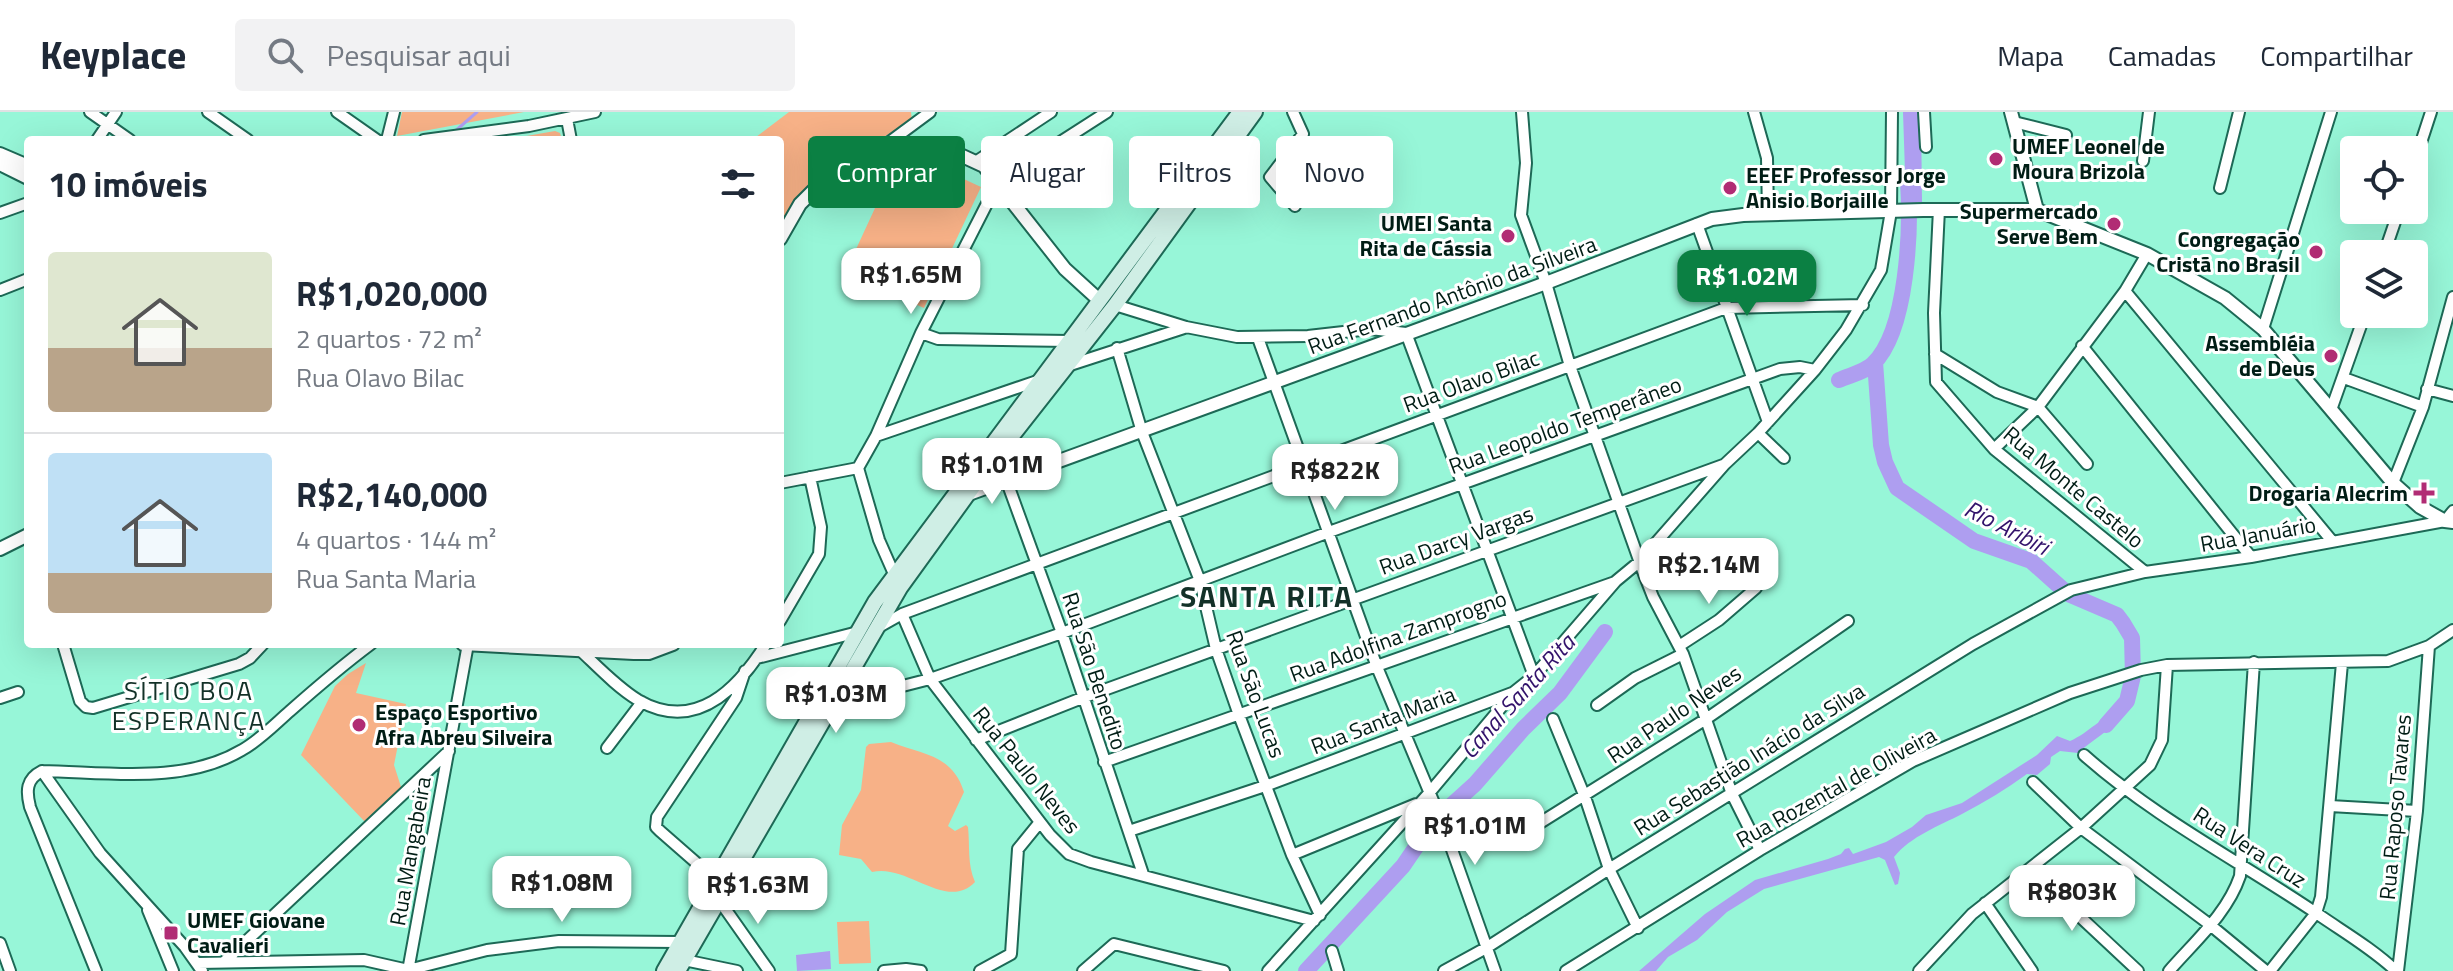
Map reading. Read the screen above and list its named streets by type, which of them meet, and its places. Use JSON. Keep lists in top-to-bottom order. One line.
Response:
{"streets":{"street":["Rua Fernando Antônio da Silveira","Rua Olavo Bilac","Rua Leopoldo Temperâneo","Rua Monte Castelo","Rua Januário","Rua Darcy Vargas","Rua Adolfina Zamprogno","Rua São Benedito","Rua São Lucas","Rua Paulo Neves","Rua Santa Maria","Rua Sebastião Inácio da Silva","Rua Rozental de Oliveira","Rua Raposo Tavares","Rua Vera Cruz","Rua Mangabeira"]},"crossings":[["Rua Fernando Antônio da Silveira","Rua Monte Castelo"],["Rua Fernando Antônio da Silveira","Rua São Benedito"],["Rua Fernando Antônio da Silveira","Rua São Lucas"],["Rua Olavo Bilac","Rua São Benedito"],["Rua Olavo Bilac","Rua São Lucas"],["Rua Olavo Bilac","Rua Paulo Neves"],["Rua Leopoldo Temperâneo","Rua São Benedito"],["Rua Leopoldo Temperâneo","Rua São Lucas"],["Rua Leopoldo Temperâneo","Rua Paulo Neves"],["Rua Monte Castelo","Rua Januário"],["Rua Januário","Rua Sebastião Inácio da Silva"],["Rua Darcy Vargas","Rua São Benedito"],["Rua Darcy Vargas","Rua São Lucas"],["Rua Darcy Vargas","Rua Paulo Neves"],["Rua Adolfina Zamprogno","Rua São Benedito"],["Rua Adolfina Zamprogno","Rua São Lucas"],["Rua São Benedito","Rua Paulo Neves"],["Rua São Benedito","Rua Santa Maria"],["Rua São Lucas","Rua Paulo Neves"],["Rua São Lucas","Rua Santa Maria"],["Rua Rozental de Oliveira","Rua Raposo Tavares"],["Rua Raposo Tavares","Rua Vera Cruz"]],"districts":["SANTA RITA","SÍTIO BOA ESPERANÇA"],"water":["Rio Aribiri","Canal Santa Rita"],"places":{"other":["UMEF Leonel de Moura Brizola","EEEF Professor Jorge Anisio Borjaille","Supermercado Serve Bem","UMEI Santa Rita de Cássia","Congregação Cristã no Brasil","Assembléia de Deus","Espaço Esportivo Afra Abreu Silveira"],"health":["Drogaria Alecrim"],"transit":["UMEF Giovane Cavalieri"]},"page":{"header":"Keyplace","search":"Pesquisar aqui","nav":["Mapa","Camadas","Compartilhar"],"chip":["Comprar","Alugar","Filtros","Novo"],"heading":"10 imóveis","list":[{"name":"R$1,020,000","note":"2 quartos · 72 m² · Rua Olavo Bilac"},{"name":"R$2,140,000","note":"4 quartos · 144 m² · Rua Santa Maria"}],"price":["R$1.65M","R$1.02M","R$1.01M","R$822K","R$2.14M","R$1.03M","R$1.01M","R$1.08M","R$1.63M","R$803K"]}}
